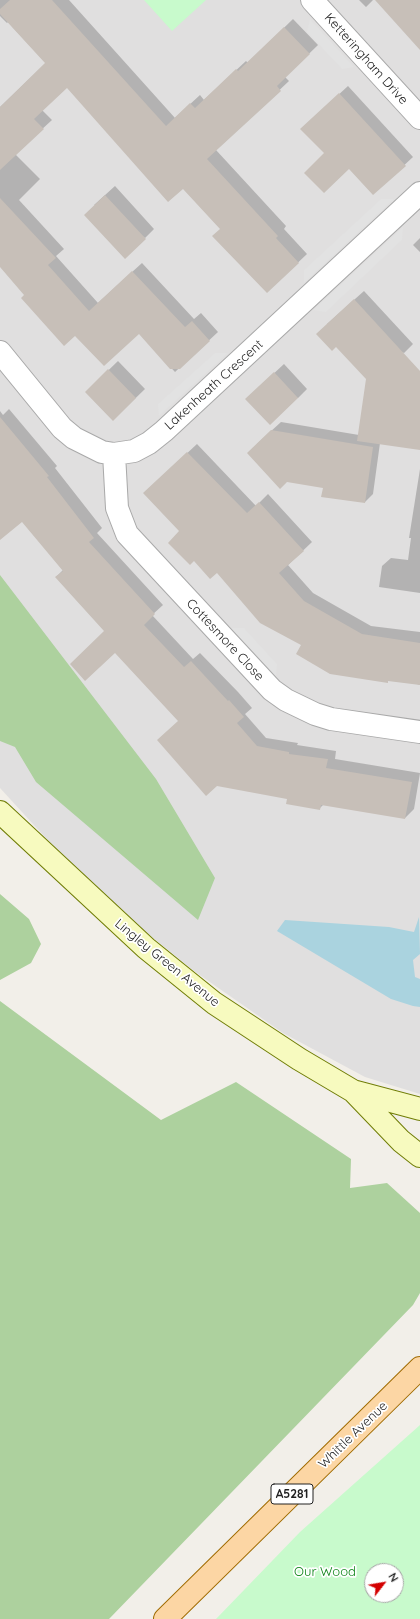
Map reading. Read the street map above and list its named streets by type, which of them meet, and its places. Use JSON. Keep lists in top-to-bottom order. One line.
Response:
{"streets":{"main road":["Whittle Avenue","A5281"],"street":["Ketteringham Drive","Lakenheath Crescent","Cottesmore Close","Lingley Green Avenue"]},"crossings":[["Lakenheath Crescent","Cottesmore Close"]],"parks":["Our Wood"],"north":"top right"}
